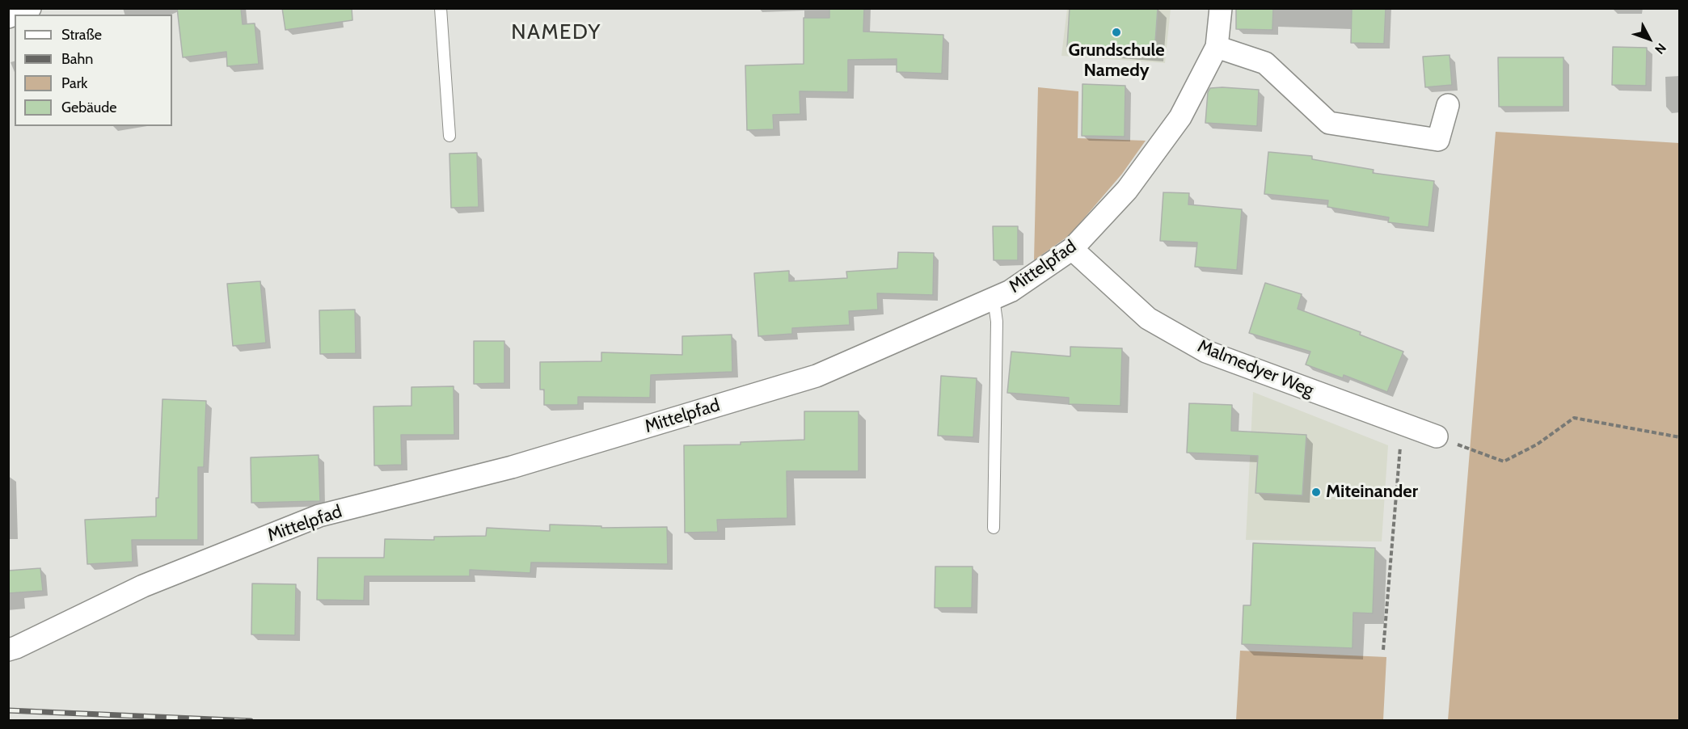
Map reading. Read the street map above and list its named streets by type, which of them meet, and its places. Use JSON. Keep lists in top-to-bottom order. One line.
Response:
{"streets":{"street":["Mittelpfad","Malmedyer Weg"]},"crossings":[["Mittelpfad","Malmedyer Weg"]],"districts":["NAMEDY"],"places":["Grundschule Namedy","Miteinander"],"legend":["Straße","Bahn","Park","Gebäude"],"north":"bottom right"}
